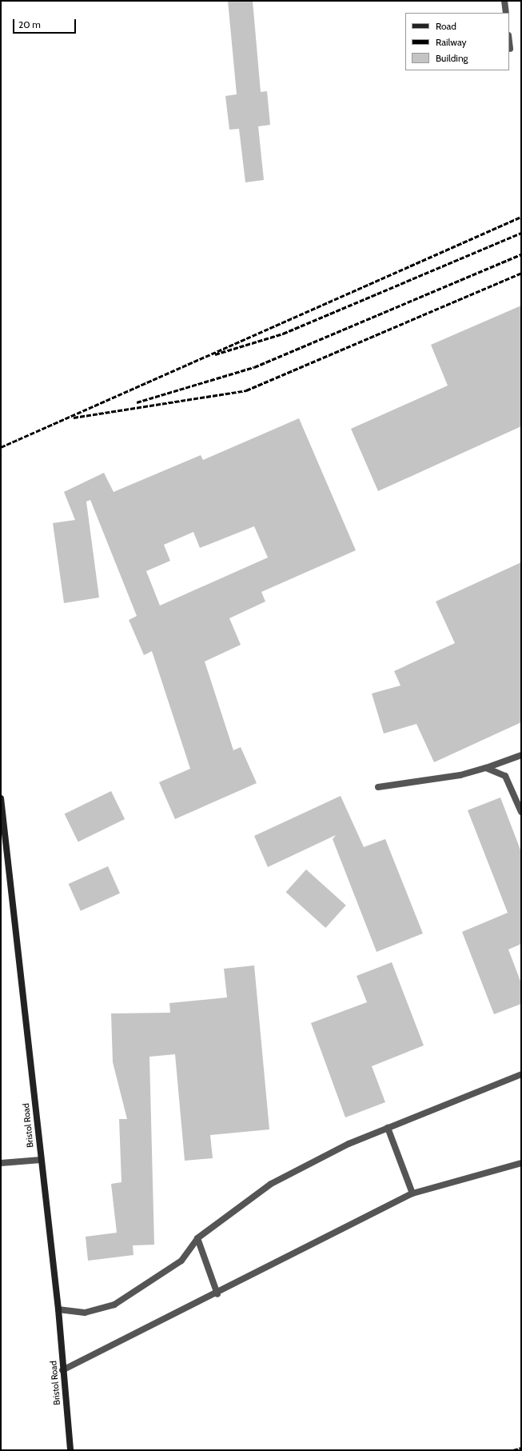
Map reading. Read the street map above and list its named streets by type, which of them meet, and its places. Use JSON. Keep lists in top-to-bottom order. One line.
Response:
{"streets":{"street":["Bristol Road"]},"legend":["Road","Railway","Building"],"scale_bar":"20 m"}
